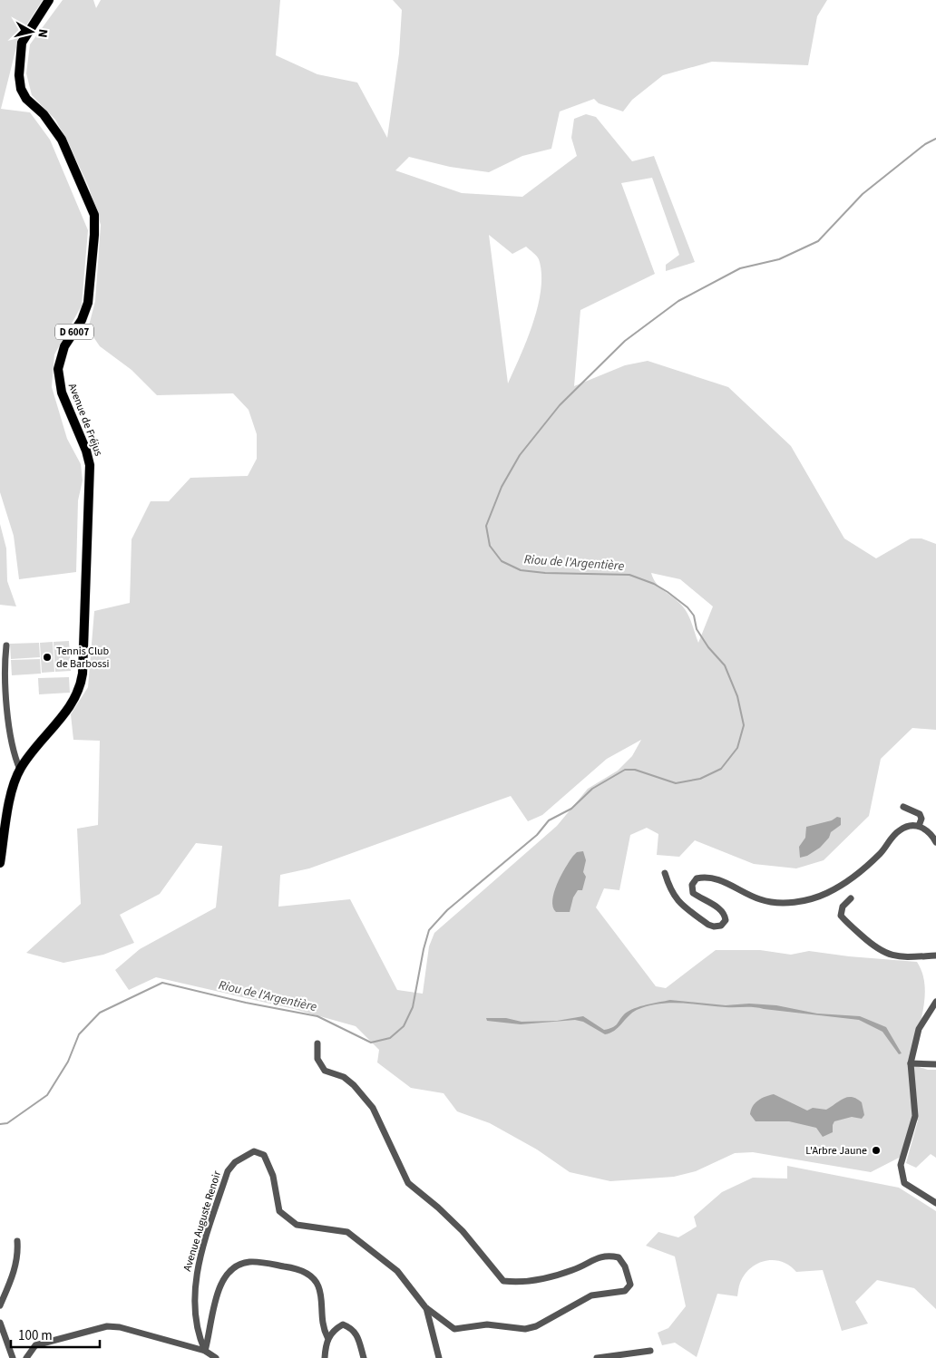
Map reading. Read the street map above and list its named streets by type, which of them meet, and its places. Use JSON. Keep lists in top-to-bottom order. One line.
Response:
{"streets":{"main road":["D 6007","Avenue de Fréjus"],"street":["Avenue Auguste Renoir"]},"water":["Riou de l'Argentière"],"places":["Tennis Club de Barbossi","L'Arbre Jaune"],"scale_bar":"100 m","north":"right"}
